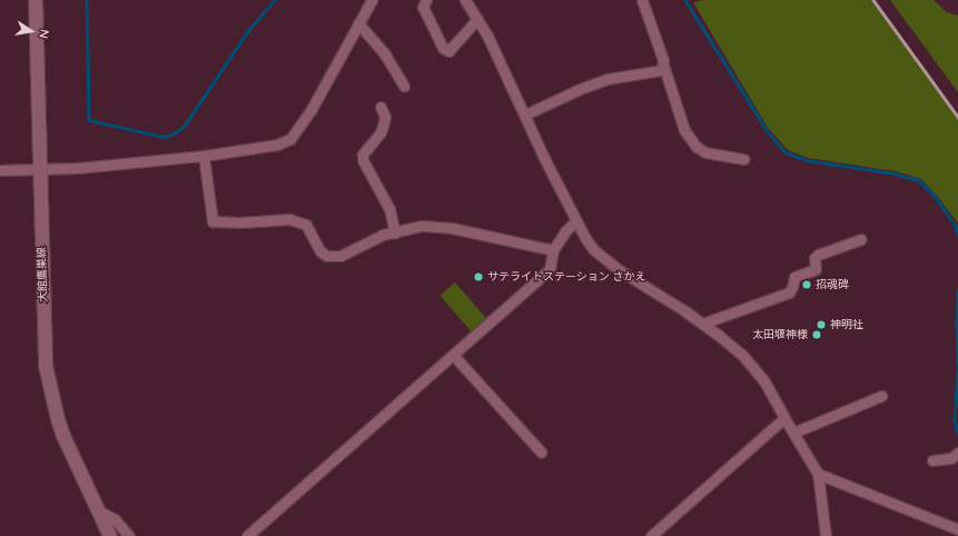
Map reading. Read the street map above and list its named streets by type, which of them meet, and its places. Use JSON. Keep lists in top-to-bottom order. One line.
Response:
{"streets":{"main road":["大館鷹巣線"]},"places":["サテライトステーション さかえ","招魂碑","神明社","太田堰神様"],"north":"right"}
